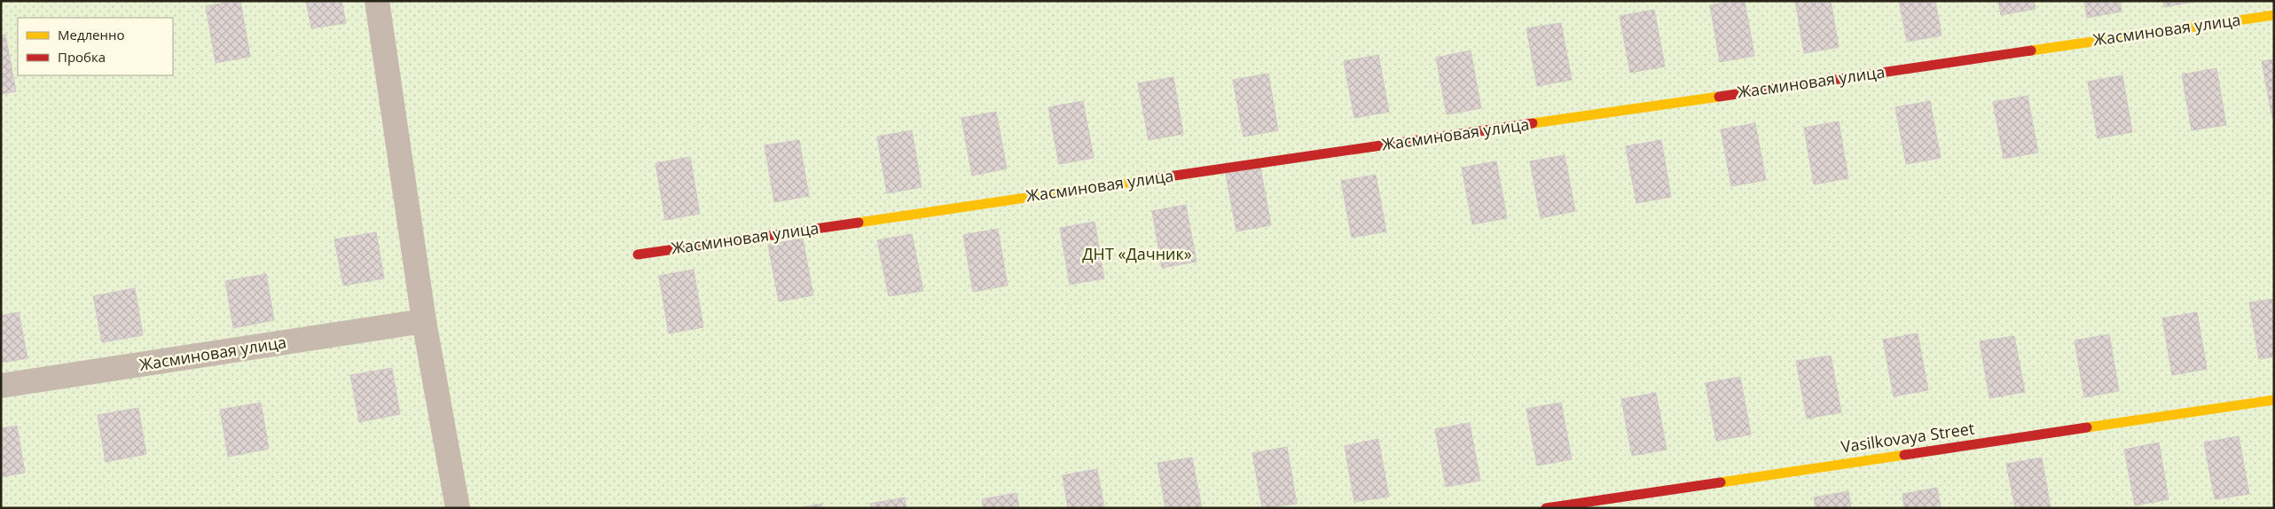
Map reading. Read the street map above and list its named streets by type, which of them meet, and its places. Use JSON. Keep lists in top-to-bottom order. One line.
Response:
{"streets":{"street":["Жасминовая улица","Vasilkovaya Street"]},"parks":["ДНТ «Дачник»"],"legend":["Медленно","Пробка"]}
